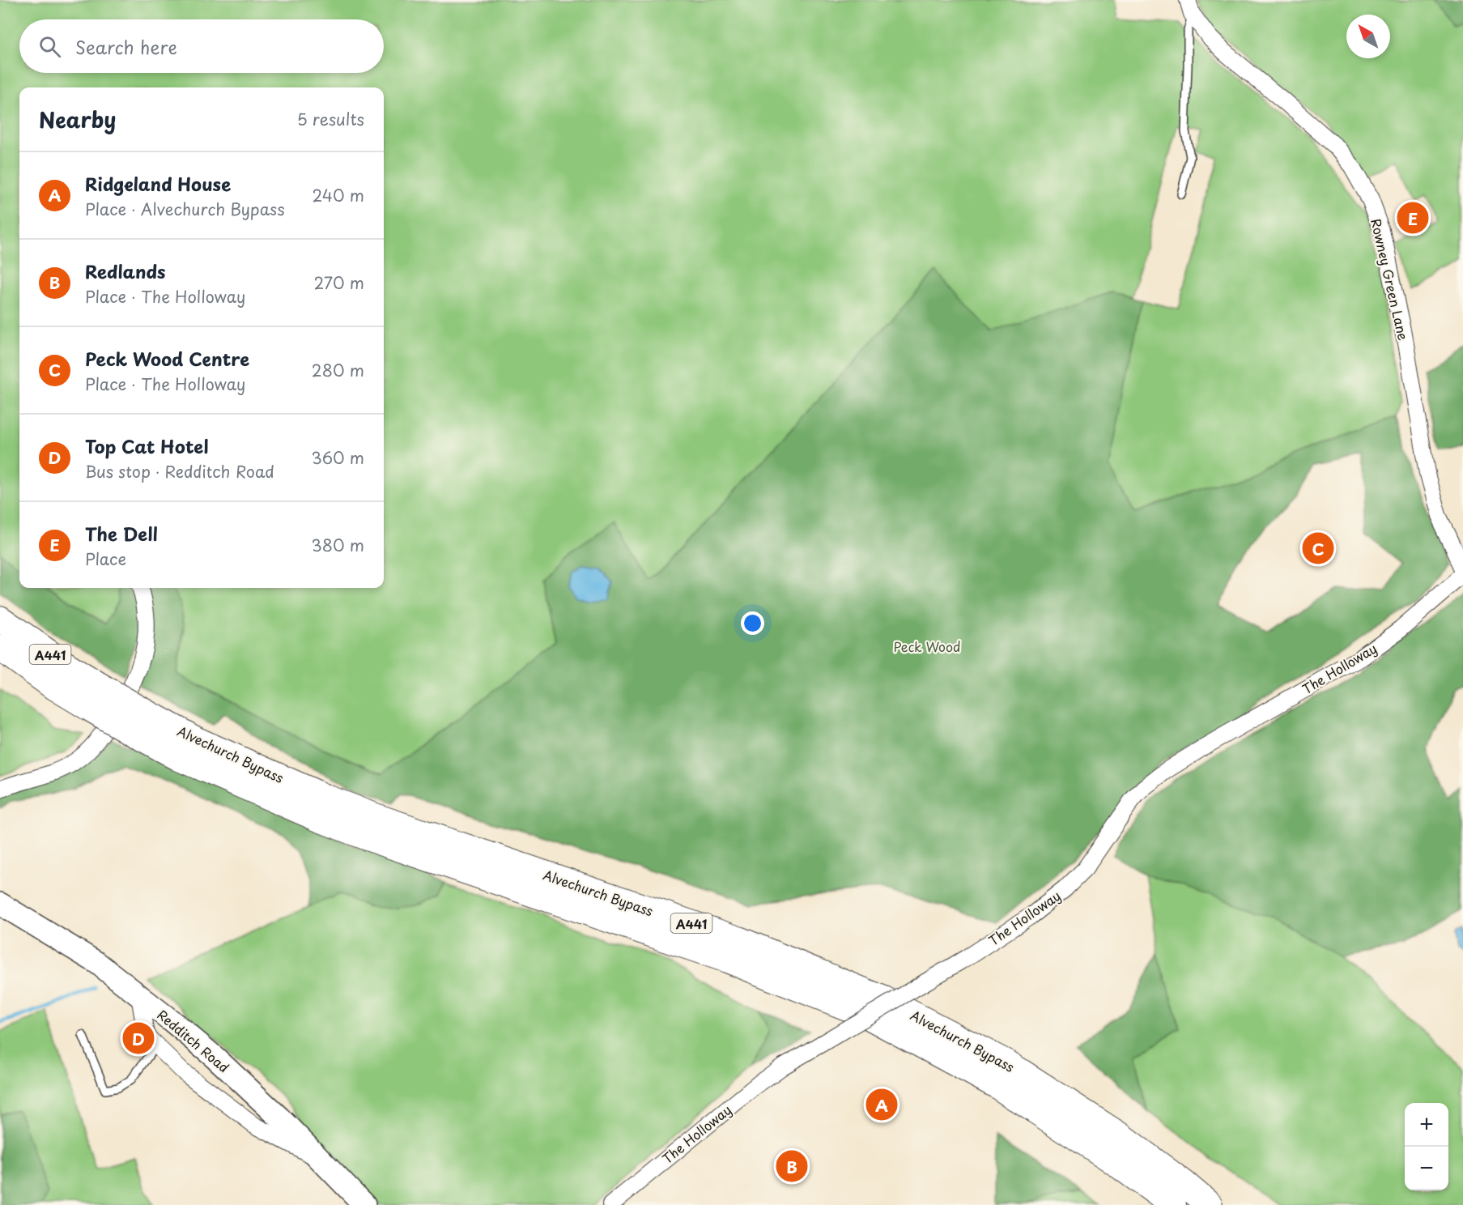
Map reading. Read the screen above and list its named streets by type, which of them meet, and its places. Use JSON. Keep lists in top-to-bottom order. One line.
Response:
{"streets":{"highway":["A441","Alvechurch Bypass"],"main road":["Redditch Road"],"street":["Rowney Green Lane","The Holloway"]},"parks":["Peck Wood"],"north":"top left","page":{"search":"Search here","heading":["Nearby","5 results"],"list":[{"mark":"A","name":"Ridgeland House","note":"Place · Alvechurch Bypass","value":"240 m"},{"mark":"B","name":"Redlands","note":"Place · The Holloway","value":"270 m"},{"mark":"C","name":"Peck Wood Centre","note":"Place · The Holloway","value":"280 m"},{"mark":"D","name":"Top Cat Hotel","note":"Bus stop · Redditch Road","value":"360 m"},{"mark":"E","name":"The Dell","note":"Place","value":"380 m"}],"pins":["E","C","D","A","B"],"map_buttons":["+","−"]}}
